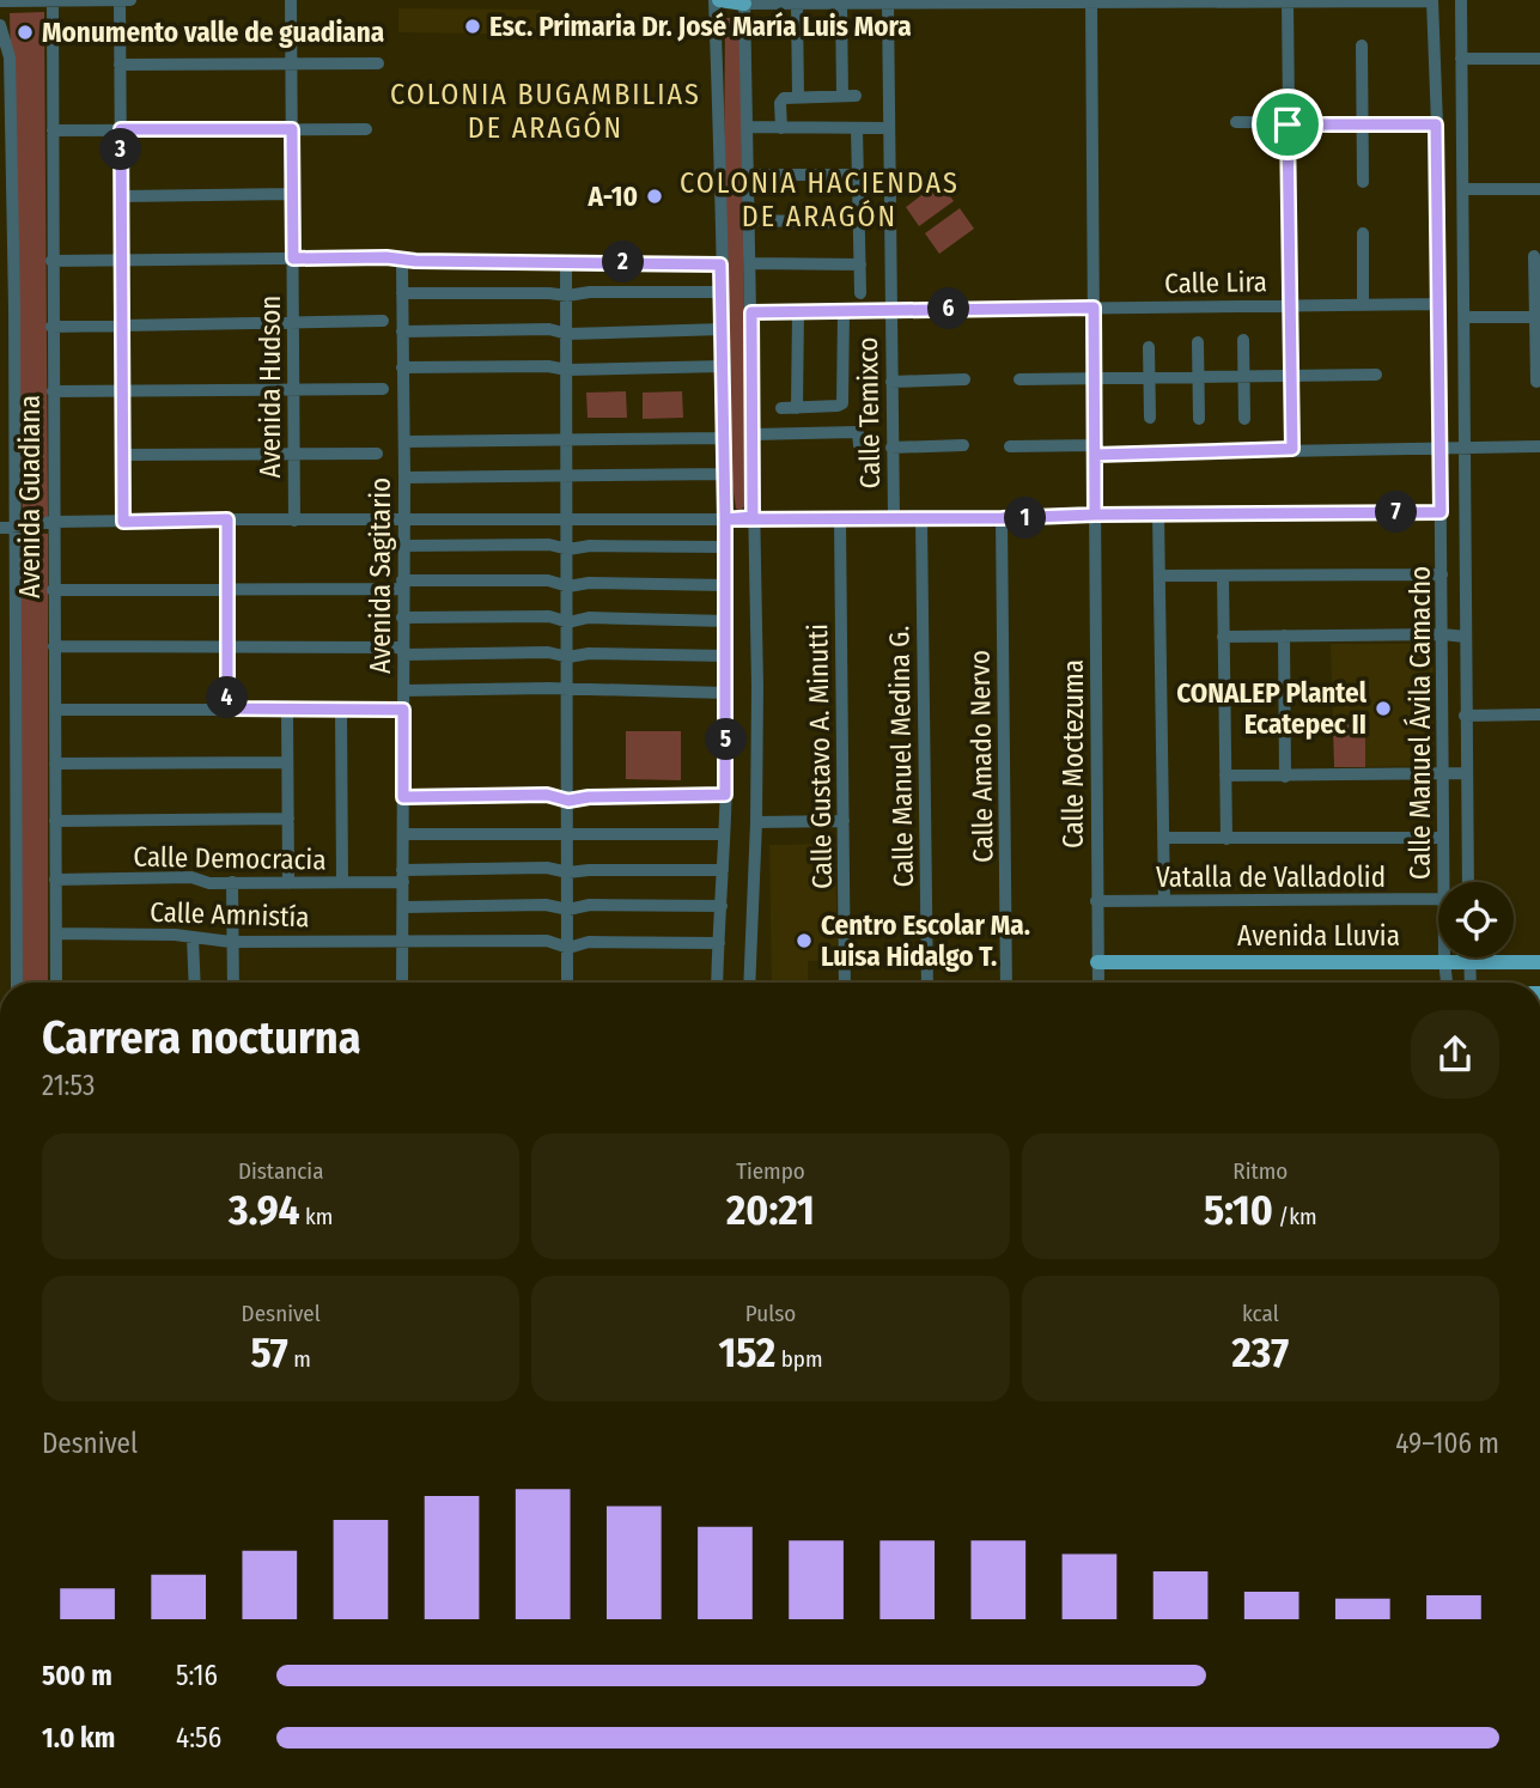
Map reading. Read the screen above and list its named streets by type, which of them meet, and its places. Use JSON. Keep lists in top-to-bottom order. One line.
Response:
{"streets":{"main road":["Avenida Lluvia"],"street":["Calle Lira","Avenida Hudson","Calle Temixco","Avenida Guadiana","Avenida Sagitario","Calle Manuel Ávila Camacho","Calle Moctezuma","Calle Gustavo A. Minutti","Calle Manuel Medina G.","Calle Amado Nervo","Calle Democracia","Vatalla de Valladolid","Calle Amnistía"]},"crossings":[["Calle Lira","Calle Temixco"],["Calle Lira","Calle Manuel Ávila Camacho"],["Calle Lira","Calle Moctezuma"],["Avenida Guadiana","Calle Democracia"],["Avenida Guadiana","Calle Amnistía"],["Avenida Sagitario","Calle Democracia"],["Avenida Sagitario","Calle Amnistía"],["Calle Manuel Ávila Camacho","Avenida Lluvia"],["Calle Moctezuma","Vatalla de Valladolid"],["Calle Moctezuma","Avenida Lluvia"]],"districts":["COLONIA BUGAMBILIAS DE ARAGÓN","COLONIA HACIENDAS DE ARAGÓN"],"places":["Esc. Primaria Dr. José María Luis Mora","Monumento valle de guadiana","A-10","CONALEP Plantel Ecatepec II","Centro Escolar Ma. Luisa Hidalgo T."],"page":{"pins":["3","2","6","7","1","4","5"],"heading":["Carrera nocturna","21:53"],"stats":[["Distancia","3.94 km"],["Tiempo","20:21"],["Ritmo","5:10 /km"],["Desnivel","57 m"],["Pulso","152 bpm"],["kcal","237"]],"chart":["Desnivel","49–106 m"],"list":[{"name":"500 m","note":"5:16"},{"name":"1.0 km","note":"4:56"}]}}
